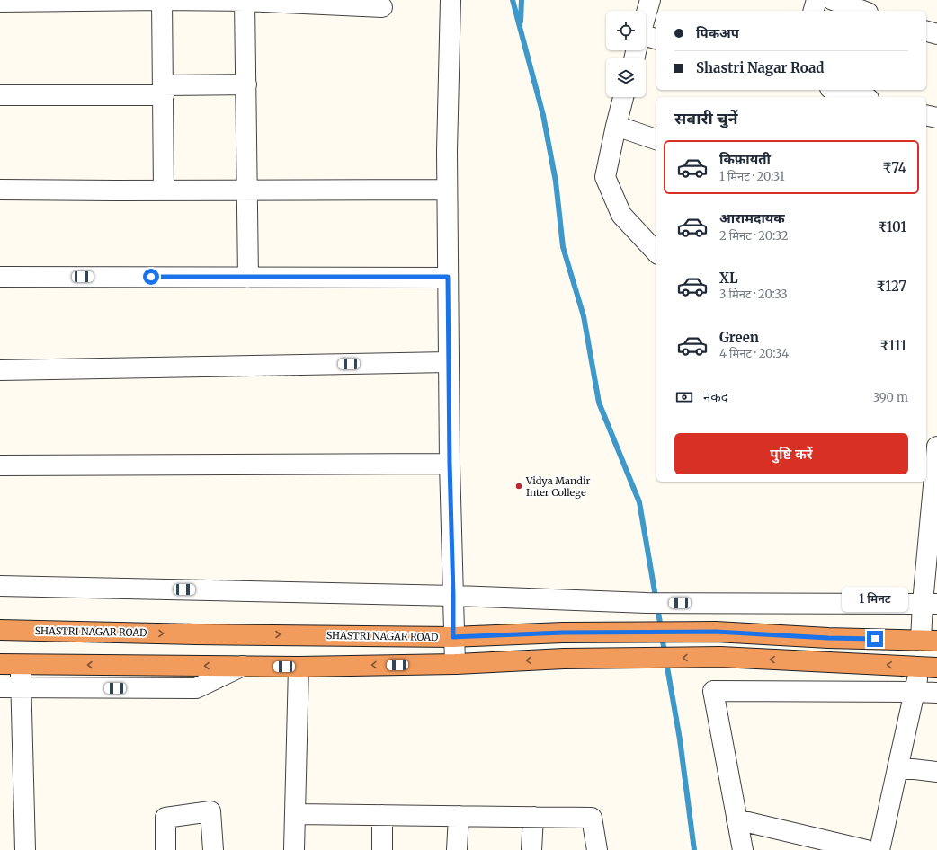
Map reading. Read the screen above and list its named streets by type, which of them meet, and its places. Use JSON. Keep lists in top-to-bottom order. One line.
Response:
{"streets":{"highway":["SHASTRI NAGAR ROAD"]},"places":["Vidya Mandir Inter College"],"page":{"banner":["पिकअप","Shastri Nagar Road"],"heading":"सवारी चुनें","list":[{"name":"किफ़ायती","note":"1 मिनट · 20:31","value":"₹74"},{"name":"आरामदायक","note":"2 मिनट · 20:32","value":"₹101"},{"name":"XL","note":"3 मिनट · 20:33","value":"₹127"},{"name":"Green","note":"4 मिनट · 20:34","value":"₹111"}],"pay":["नकद","390 m"],"buttons":"पुष्टि करें","bubble":"1 मिनट"}}
